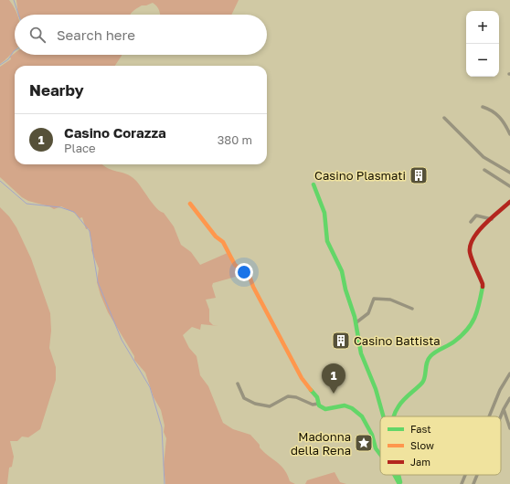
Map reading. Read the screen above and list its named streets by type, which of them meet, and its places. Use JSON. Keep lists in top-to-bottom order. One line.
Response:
{"places":{"building":["Casino Plasmati","Casino Battista"],"place":["Madonna della Rena"]},"legend":["Fast","Slow","Jam"],"page":{"map_buttons":["+","−"],"search":"Search here","heading":"Nearby","list":[{"mark":"1","name":"Casino Corazza","note":"Place","value":"380 m"}],"pins":"1"}}
